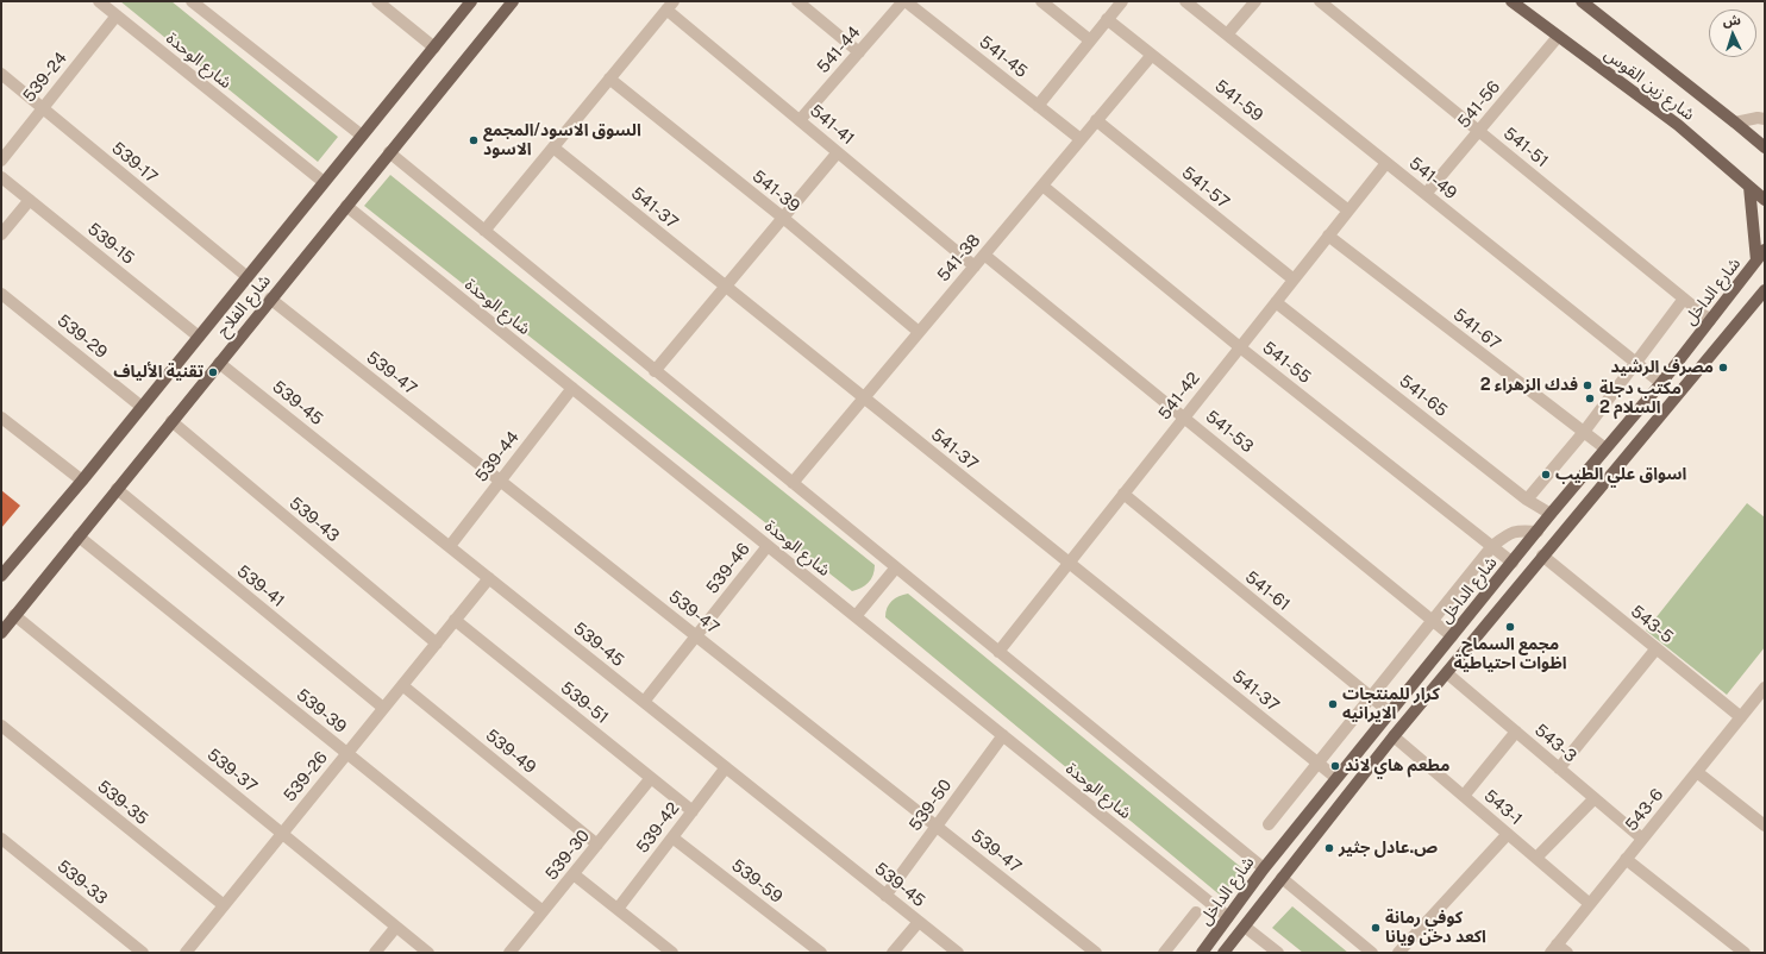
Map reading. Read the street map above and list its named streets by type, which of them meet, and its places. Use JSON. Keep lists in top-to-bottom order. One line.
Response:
{"streets":{"main road":["شارع زين القوس","شارع الداخل","شارع الفلاح"],"street":["541-44","541-45","شارع الوحدة","539-24","541-59","541-56","541-41","541-51","539-17","541-49","541-57","541-39","541-37","539-15","541-38","541-67","539-29","541-55","539-47","541-42","541-65","539-45","541-53","539-44","539-43","539-46","539-41","541-61","543-5","539-51","539-39","543-3","539-49","539-37","539-26","539-35","539-50","543-1","543-6","539-42","539-30","539-59","539-33"]},"crossings":[["541-44","541-45"],["541-44","541-41"],["541-45","541-38"],["شارع الوحدة","539-24"],["شارع الوحدة","شارع الداخل"],["شارع الوحدة","شارع الفلاح"],["شارع الوحدة","539-44"],["شارع الوحدة","539-46"],["شارع الوحدة","539-50"],["539-24","539-17"],["شارع زين القوس","541-56"],["541-59","541-38"],["541-59","541-42"],["541-56","541-51"],["541-56","541-49"],["541-41","541-38"],["541-51","شارع الداخل"],["539-17","شارع الفلاح"],["541-49","شارع الداخل"],["541-49","541-42"],["541-57","541-38"],["541-57","541-42"],["541-39","541-38"],["541-37","541-38"],["541-37","شارع الداخل"],["541-37","541-42"],["539-15","شارع الفلاح"],["541-38","541-55"],["541-38","541-53"],["شارع الداخل","541-67"],["شارع الداخل","541-55"],["شارع الداخل","541-65"],["شارع الداخل","541-53"],["شارع الداخل","541-61"],["شارع الداخل","543-5"],["شارع الداخل","543-3"],["شارع الداخل","543-1"],["شارع الفلاح","539-29"],["شارع الفلاح","539-47"],["شارع الفلاح","539-45"],["شارع الفلاح","539-43"],["شارع الفلاح","539-41"],["شارع الفلاح","539-39"],["شارع الفلاح","539-37"],["541-67","541-42"],["541-55","541-42"],["539-47","539-44"],["539-47","539-46"],["539-47","539-50"],["541-42","541-65"],["541-42","541-53"],["541-42","541-61"],["539-45","539-44"],["539-45","539-46"],["539-45","539-26"],["539-45","539-50"],["539-45","539-42"],["539-43","539-26"],["539-41","539-26"],["543-5","543-6"],["539-51","539-26"],["539-51","539-42"],["539-51","539-30"],["539-39","539-26"],["539-39","539-30"],["543-3","543-6"],["539-49","539-26"],["539-49","539-30"],["539-37","539-26"],["539-26","539-35"],["543-1","543-6"],["539-42","539-59"]],"places":["السوق الاسود/المجمع الاسود","مصرف الرشيد","تقنية الألياف","فدك الزهراء 2","مكتب دجلة السلام 2","اسواق علي الطيب","مجمع السماح اظوات احتياطية","كرار للمنتجات الايرانيه","مطعم هاي لاند","ص.عادل جثير","كوفي رمانة اكعد دخن ويانا"],"north":"top"}
